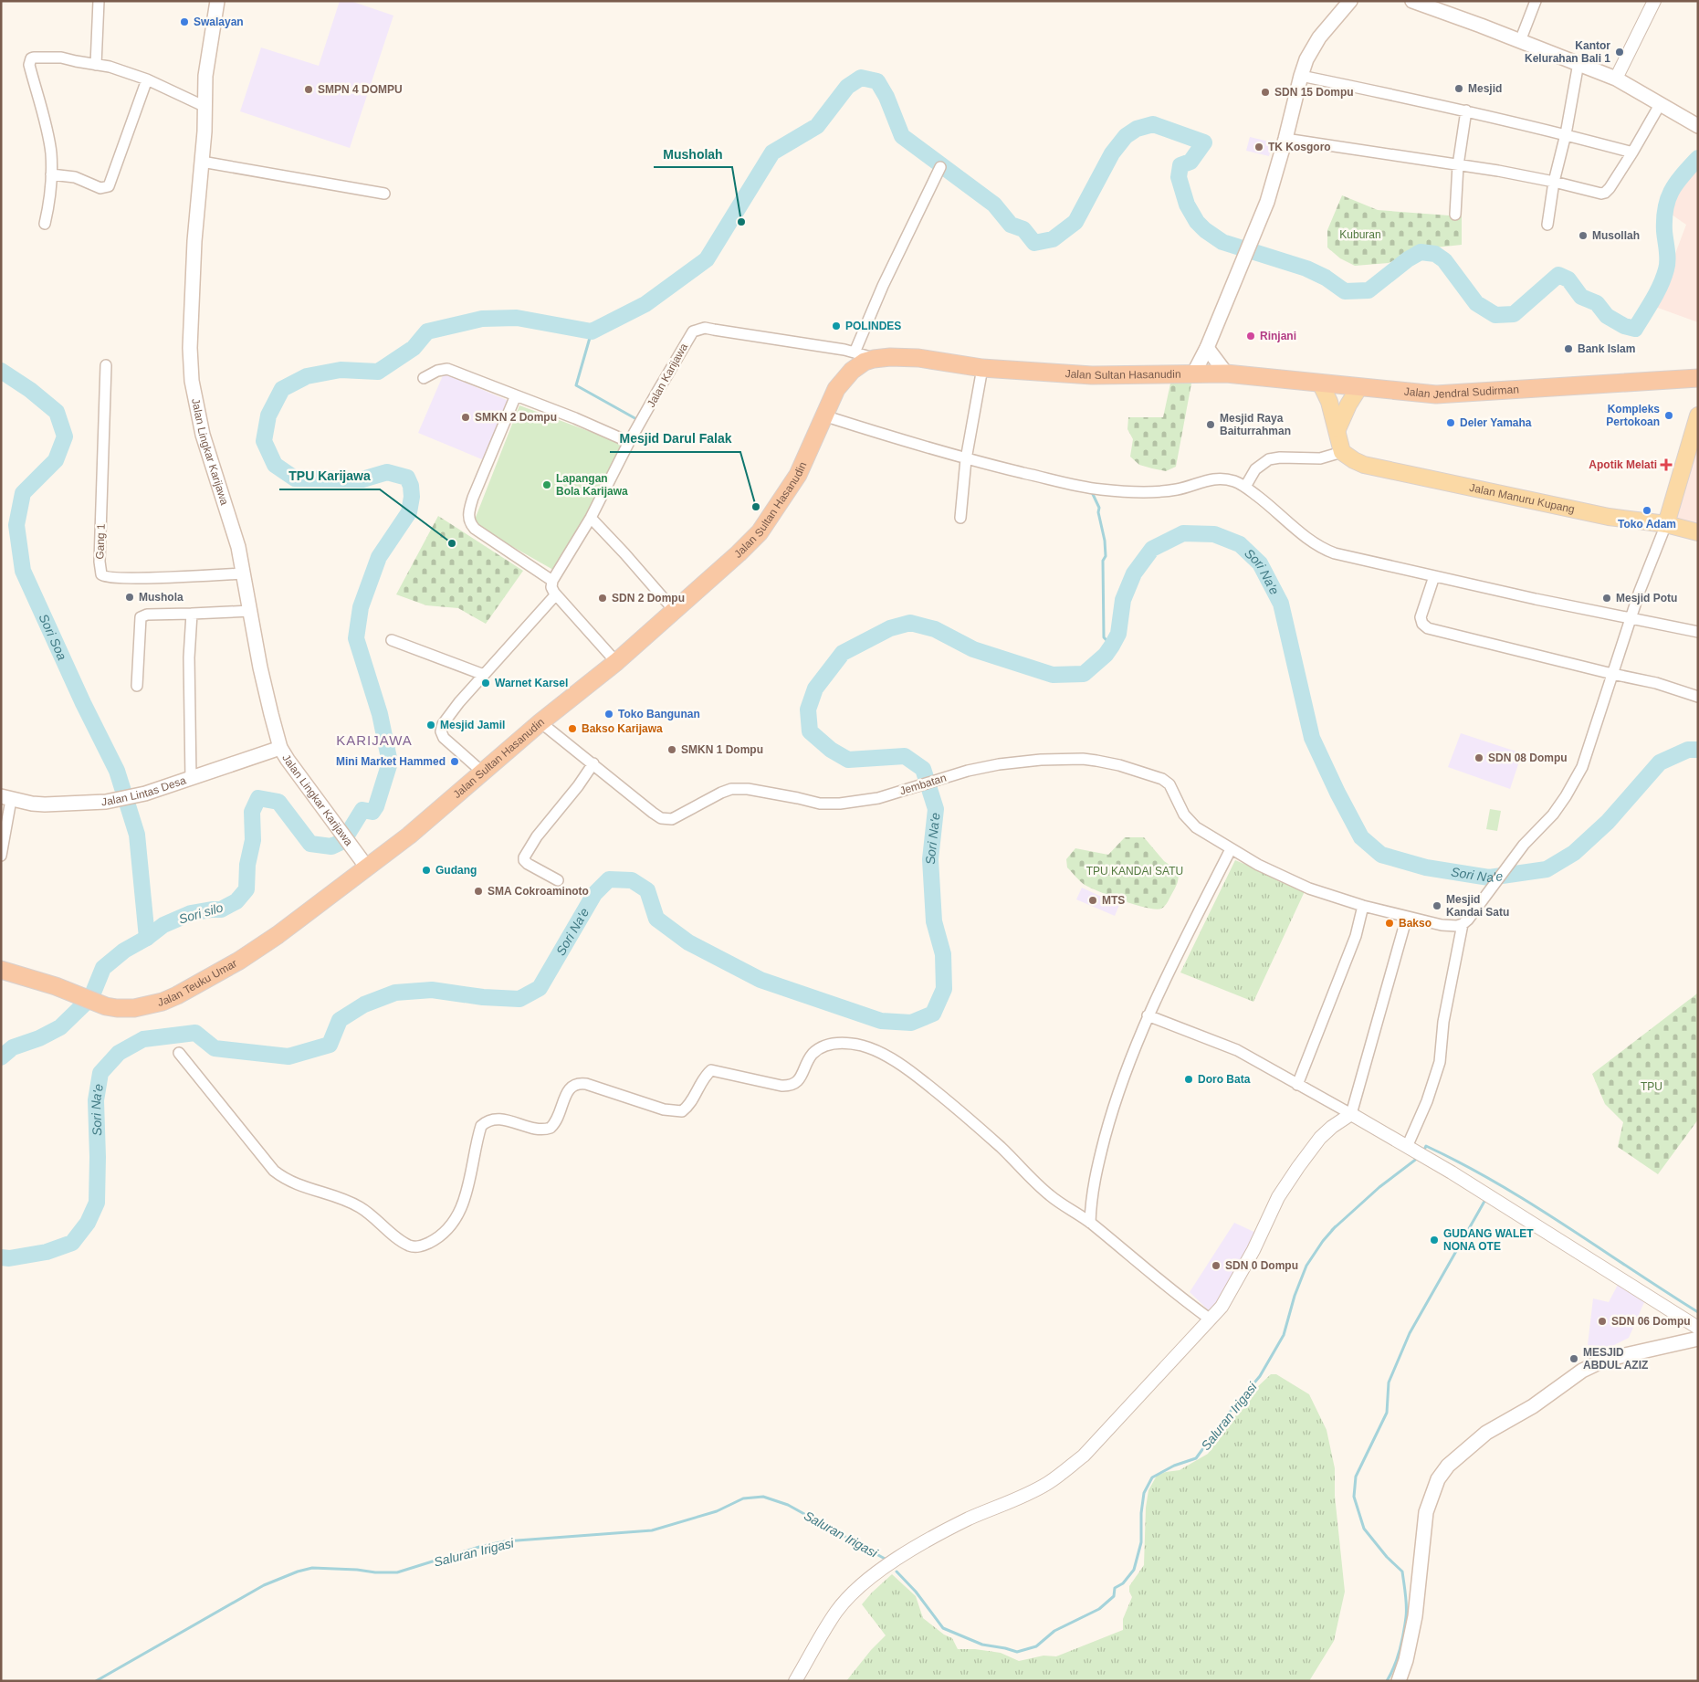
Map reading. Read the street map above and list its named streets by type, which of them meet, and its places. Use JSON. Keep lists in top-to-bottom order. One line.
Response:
{"streets":{"highway":["Jalan Sultan Hasanudin","Jalan Jendral Sudirman","Jalan Teuku Umar"],"main road":["Jalan Lingkar Karijawa","Jalan Manuru Kupang","Jalan Lintas Desa"],"street":["Jalan Karijawa","Gang 1","Jembatan"]},"crossings":[["Jalan Sultan Hasanudin","Jalan Jendral Sudirman"],["Jalan Sultan Hasanudin","Jalan Lingkar Karijawa"],["Jalan Sultan Hasanudin","Jalan Teuku Umar"],["Jalan Lingkar Karijawa","Gang 1"],["Jalan Lingkar Karijawa","Jalan Lintas Desa"],["Jalan Lingkar Karijawa","Jalan Teuku Umar"]],"districts":["KARIJAWA"],"water":["Sori Na'e","Sori Soa","Sori silo","Saluran Irigasi"],"parks":["Kuburan","TPU KANDAI SATU","TPU"],"places":{"other":["Swalayan","Kantor Kelurahan Bali 1","Mesjid","SMPN 4 DOMPU","SDN 15 Dompu","TK Kosgoro","Musholah","Musollah","POLINDES","Rinjani","Bank Islam","Kompleks Pertokoan","SMKN 2 Dompu","Deler Yamaha","Mesjid Raya Baiturrahman","Lapangan Bola Karijawa","Mesjid Darul Falak","Toko Adam","TPU Karijawa","Mushola","SDN 2 Dompu","Mesjid Potu","Warnet Karsel","Toko Bangunan","Mesjid Jamil","Bakso Karijawa","SMKN 1 Dompu","SDN 08 Dompu","Mini Market Hammed","Gudang","SMA Cokroaminoto","MTS","Mesjid Kandai Satu","Bakso","Doro Bata","GUDANG WALET NONA OTE","SDN 0 Dompu","SDN 06 Dompu","MESJID ABDUL AZIZ"],"health":["Apotik Melati"]}}
